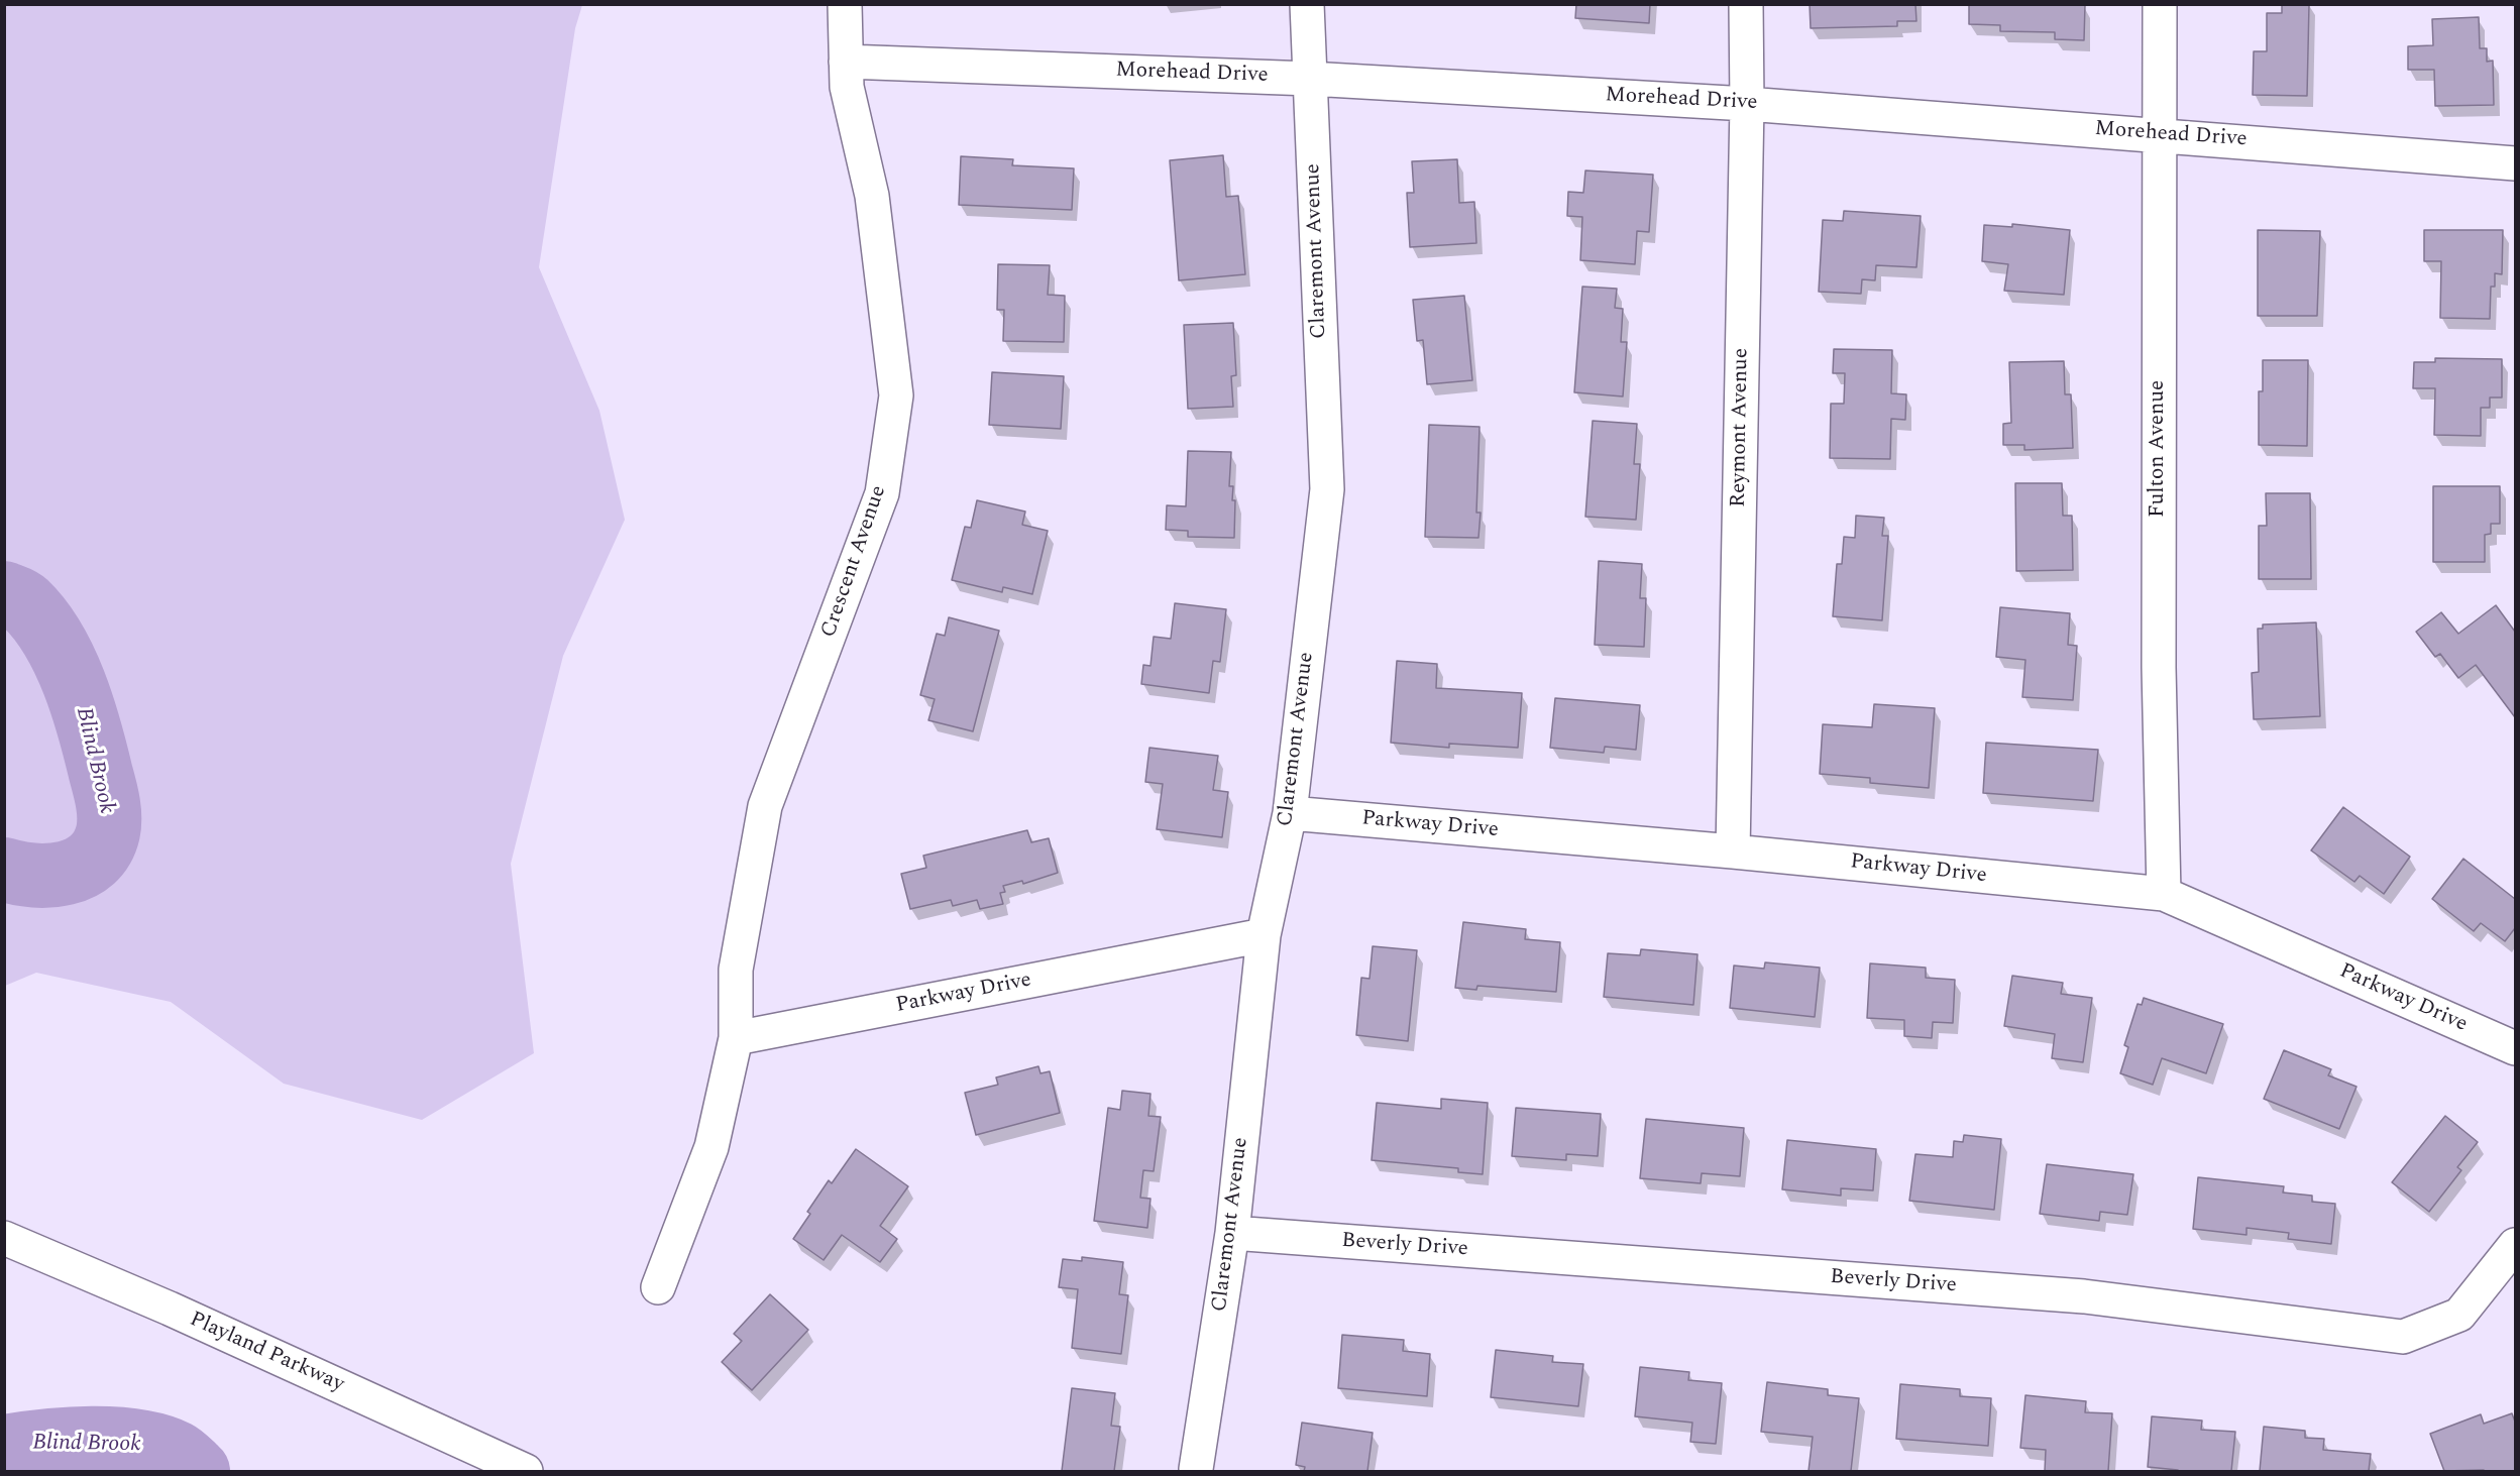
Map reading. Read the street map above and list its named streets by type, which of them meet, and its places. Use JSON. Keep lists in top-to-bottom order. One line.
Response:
{"streets":{"street":["Morehead Drive","Claremont Avenue","Reymont Avenue","Fulton Avenue","Crescent Avenue","Parkway Drive","Beverly Drive","Playland Parkway"]},"crossings":[["Morehead Drive","Claremont Avenue"],["Morehead Drive","Reymont Avenue"],["Morehead Drive","Fulton Avenue"],["Morehead Drive","Crescent Avenue"],["Claremont Avenue","Parkway Drive"],["Claremont Avenue","Beverly Drive"],["Reymont Avenue","Parkway Drive"],["Fulton Avenue","Parkway Drive"],["Crescent Avenue","Parkway Drive"]],"water":["Blind Brook"]}
